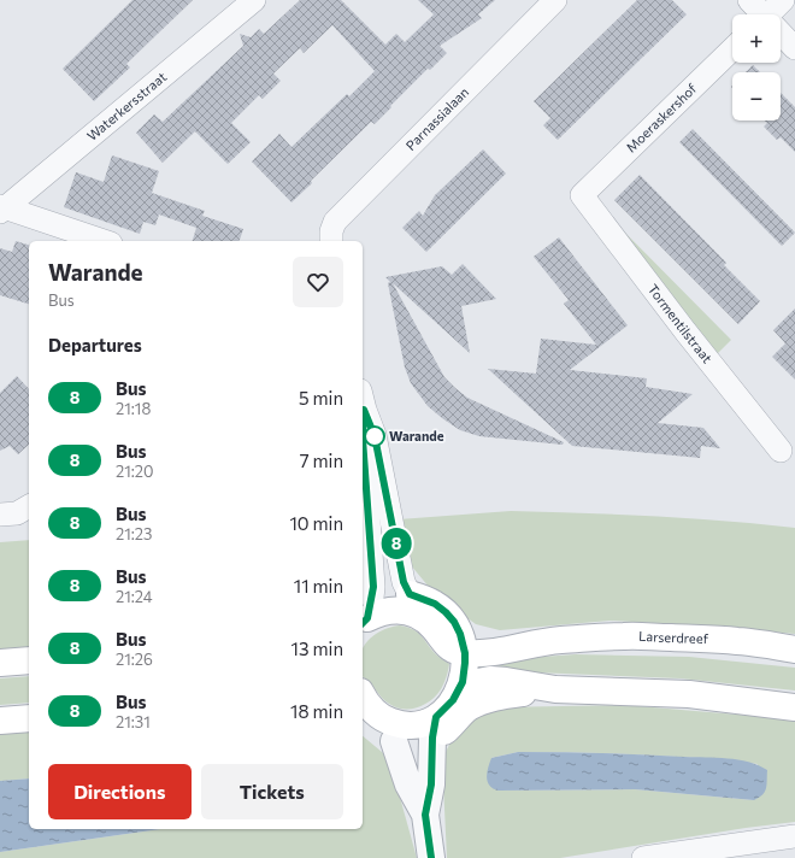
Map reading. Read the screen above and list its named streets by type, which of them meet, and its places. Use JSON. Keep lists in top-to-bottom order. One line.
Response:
{"streets":{"main road":["Larserdreef"],"street":["Waterkersstraat","Moeraskershof","Parnassialaan","Tormentilstraat"]},"crossings":[["Moeraskershof","Tormentilstraat"]],"places":["Warande"],"lines":["bus line 8"],"page":{"on_map":"8","map_buttons":["+","−"],"heading":[["Warande","Bus"],"Departures"],"list":[{"mark":"8","name":"Bus","note":"21:18","value":"5 min"},{"mark":"8","name":"Bus","note":"21:20","value":"7 min"},{"mark":"8","name":"Bus","note":"21:23","value":"10 min"},{"mark":"8","name":"Bus","note":"21:24","value":"11 min"},{"mark":"8","name":"Bus","note":"21:26","value":"13 min"},{"mark":"8","name":"Bus","note":"21:31","value":"18 min"}],"buttons":["Directions","Tickets"]}}
